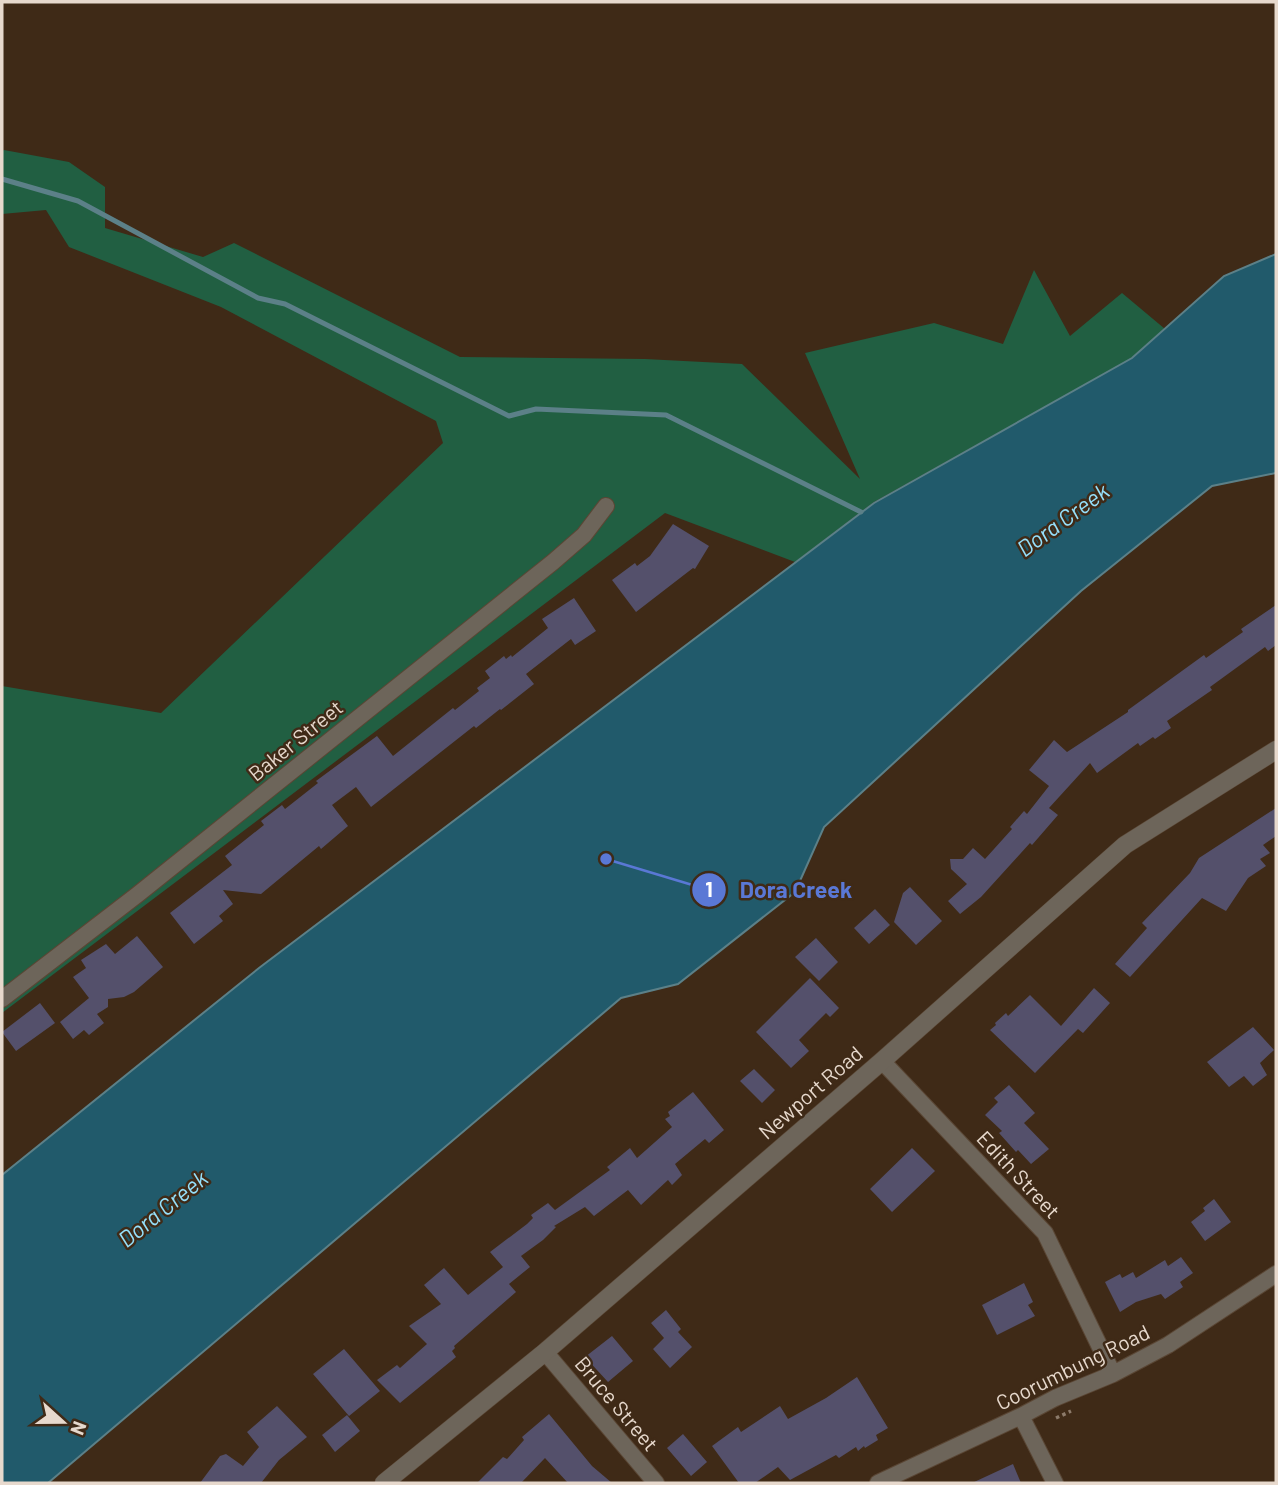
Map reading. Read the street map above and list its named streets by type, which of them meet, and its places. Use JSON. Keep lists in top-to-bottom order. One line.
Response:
{"streets":{"street":["Baker Street","Newport Road","Edith Street","Coorumbung Road","Bruce Street"]},"crossings":[["Newport Road","Edith Street"],["Newport Road","Bruce Street"],["Edith Street","Coorumbung Road"]],"water":["Dora Creek"],"places":["Dora Creek"],"north":"right"}
